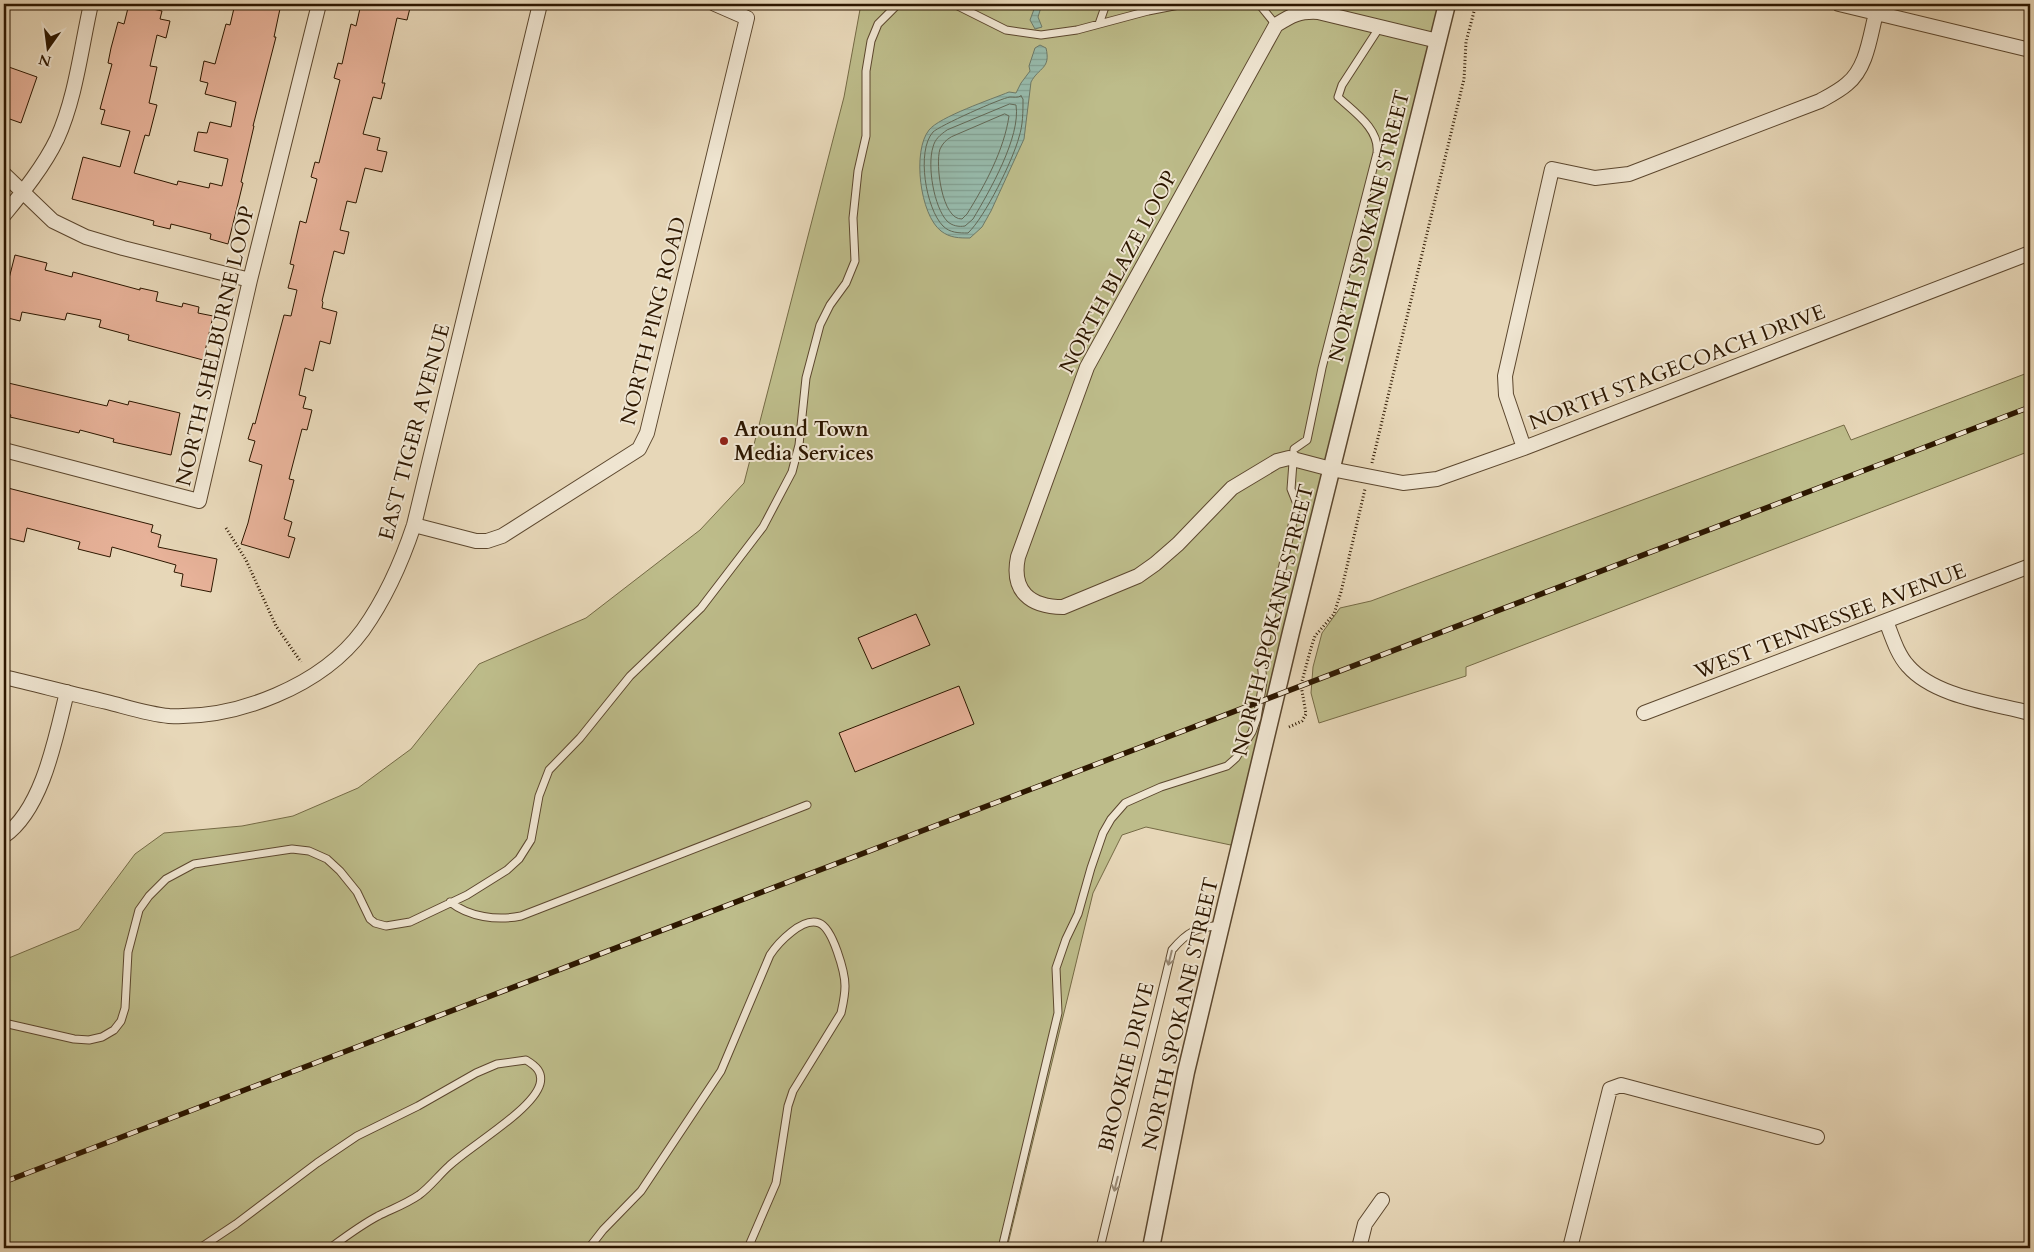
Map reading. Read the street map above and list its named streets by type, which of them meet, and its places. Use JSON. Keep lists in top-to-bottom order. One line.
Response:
{"streets":{"street":["NORTH SPOKANE STREET","NORTH BLAZE LOOP","NORTH PING ROAD","NORTH SHELBURNE LOOP","NORTH STAGECOACH DRIVE","EAST TIGER AVENUE","WEST TENNESSEE AVENUE"],"lane":["BROOKIE DRIVE"]},"crossings":[["NORTH SPOKANE STREET","NORTH BLAZE LOOP"],["NORTH SPOKANE STREET","NORTH STAGECOACH DRIVE"],["NORTH SPOKANE STREET","BROOKIE DRIVE"],["NORTH BLAZE LOOP","NORTH STAGECOACH DRIVE"],["NORTH PING ROAD","EAST TIGER AVENUE"]],"one_way":["BROOKIE DRIVE"],"places":["Around Town Media Services"],"north":"bottom"}
